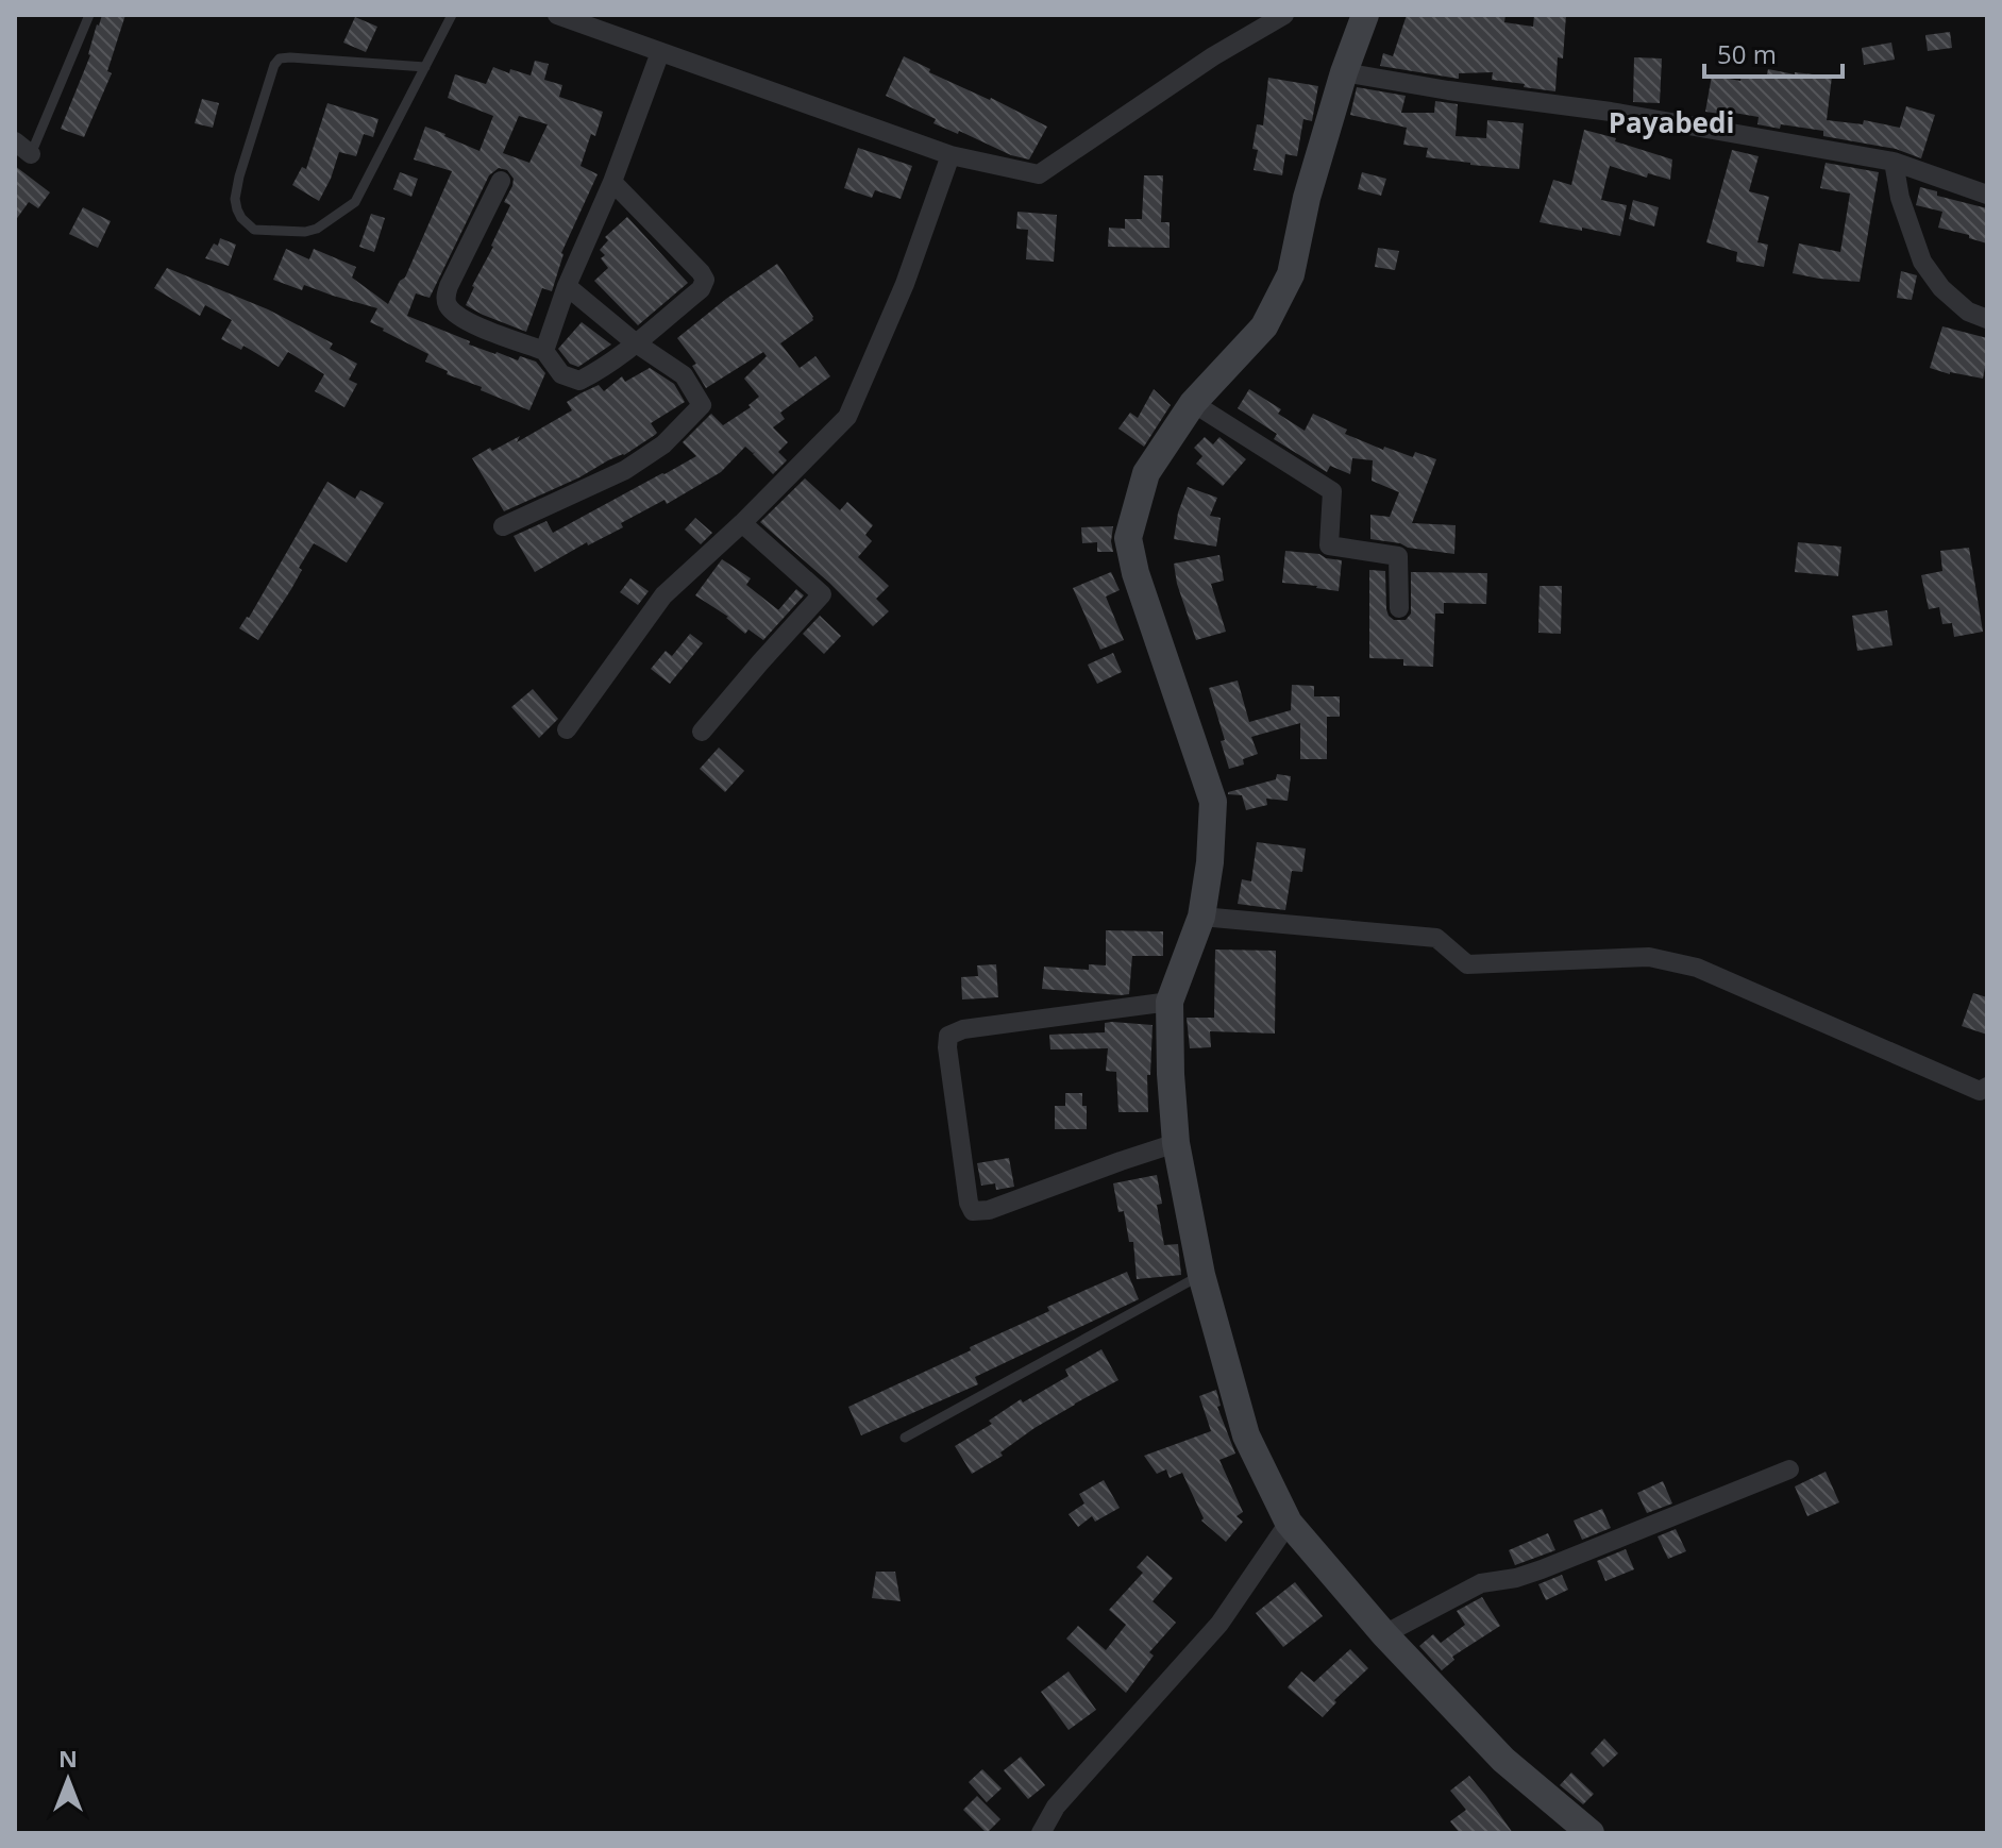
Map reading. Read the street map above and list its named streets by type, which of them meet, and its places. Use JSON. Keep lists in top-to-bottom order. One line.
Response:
{"districts":["Payabedi"],"scale_bar":"50 m","north":"top"}
